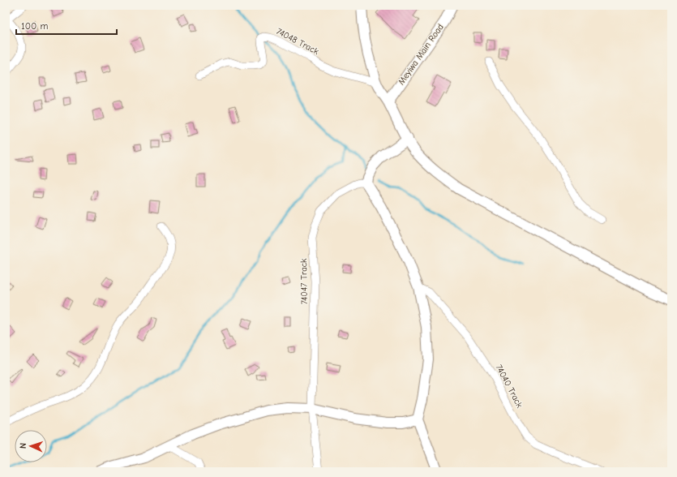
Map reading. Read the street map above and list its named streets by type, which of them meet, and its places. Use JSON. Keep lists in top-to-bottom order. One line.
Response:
{"streets":{"street":["74048 Track","Meyiwa Main Road","74047 Track","74040 Track"]},"scale_bar":"100 m","north":"left"}
